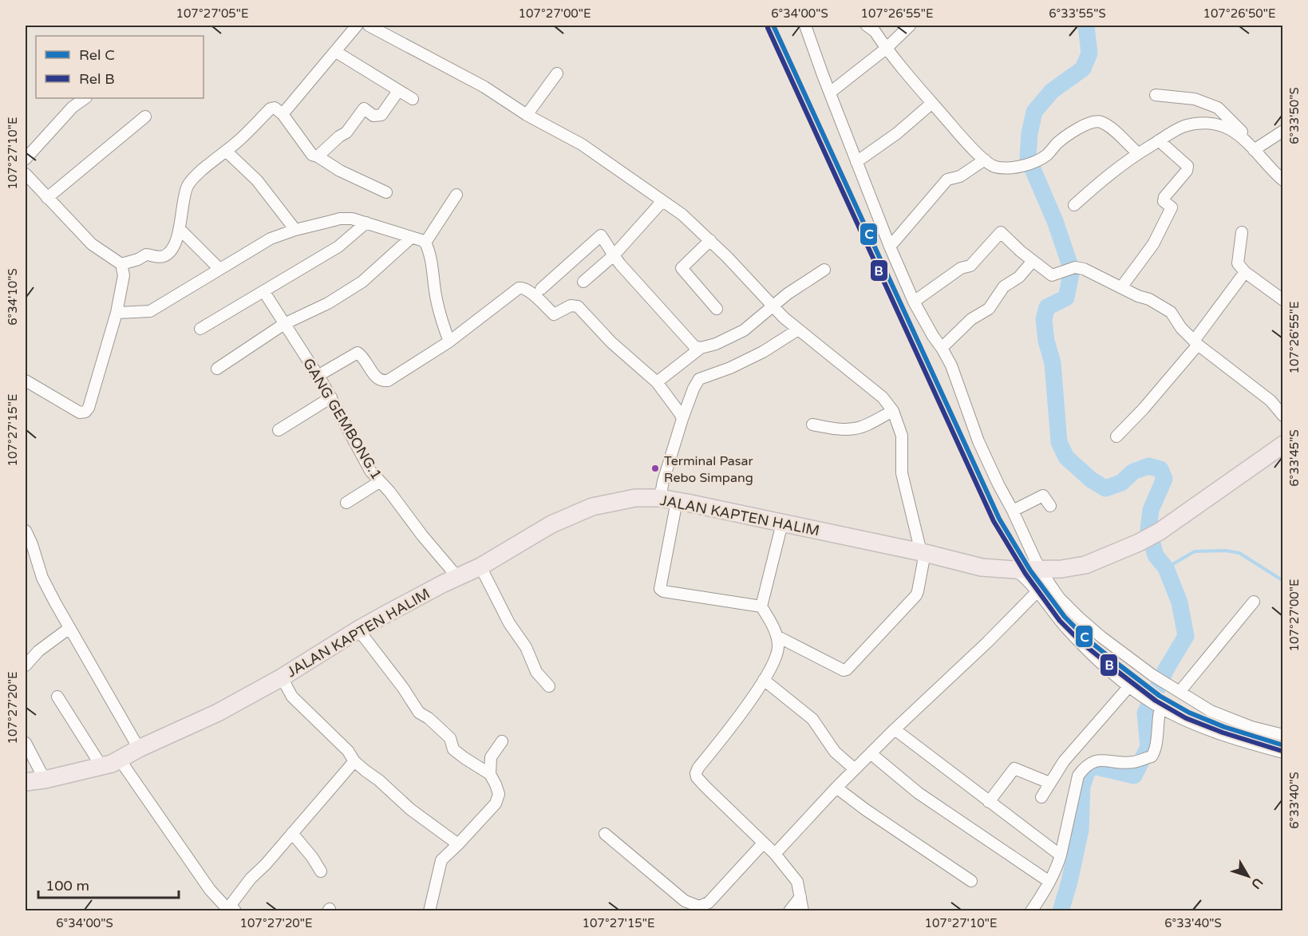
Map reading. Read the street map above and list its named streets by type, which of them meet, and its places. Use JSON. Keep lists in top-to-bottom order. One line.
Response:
{"streets":{"main road":["JALAN KAPTEN HALIM"],"street":["GANG GEMBONG.1"]},"crossings":[["GANG GEMBONG.1","JALAN KAPTEN HALIM"]],"places":["Terminal Pasar Rebo Simpang"],"lines":["rail line C","rail line B"],"legend":["Rel C","Rel B"],"scale_bar":"100 m","north":"bottom right","coordinates":["107°27'05\"E","107°27'00\"E","6°34'00\"S","107°26'55\"E","6°33'55\"S","107°26'50\"E","6°33'50\"S","107°27'10\"E","6°34'10\"S","107°27'15\"E","6°33'45\"S","107°27'20\"E","6°33'40\"S"]}
